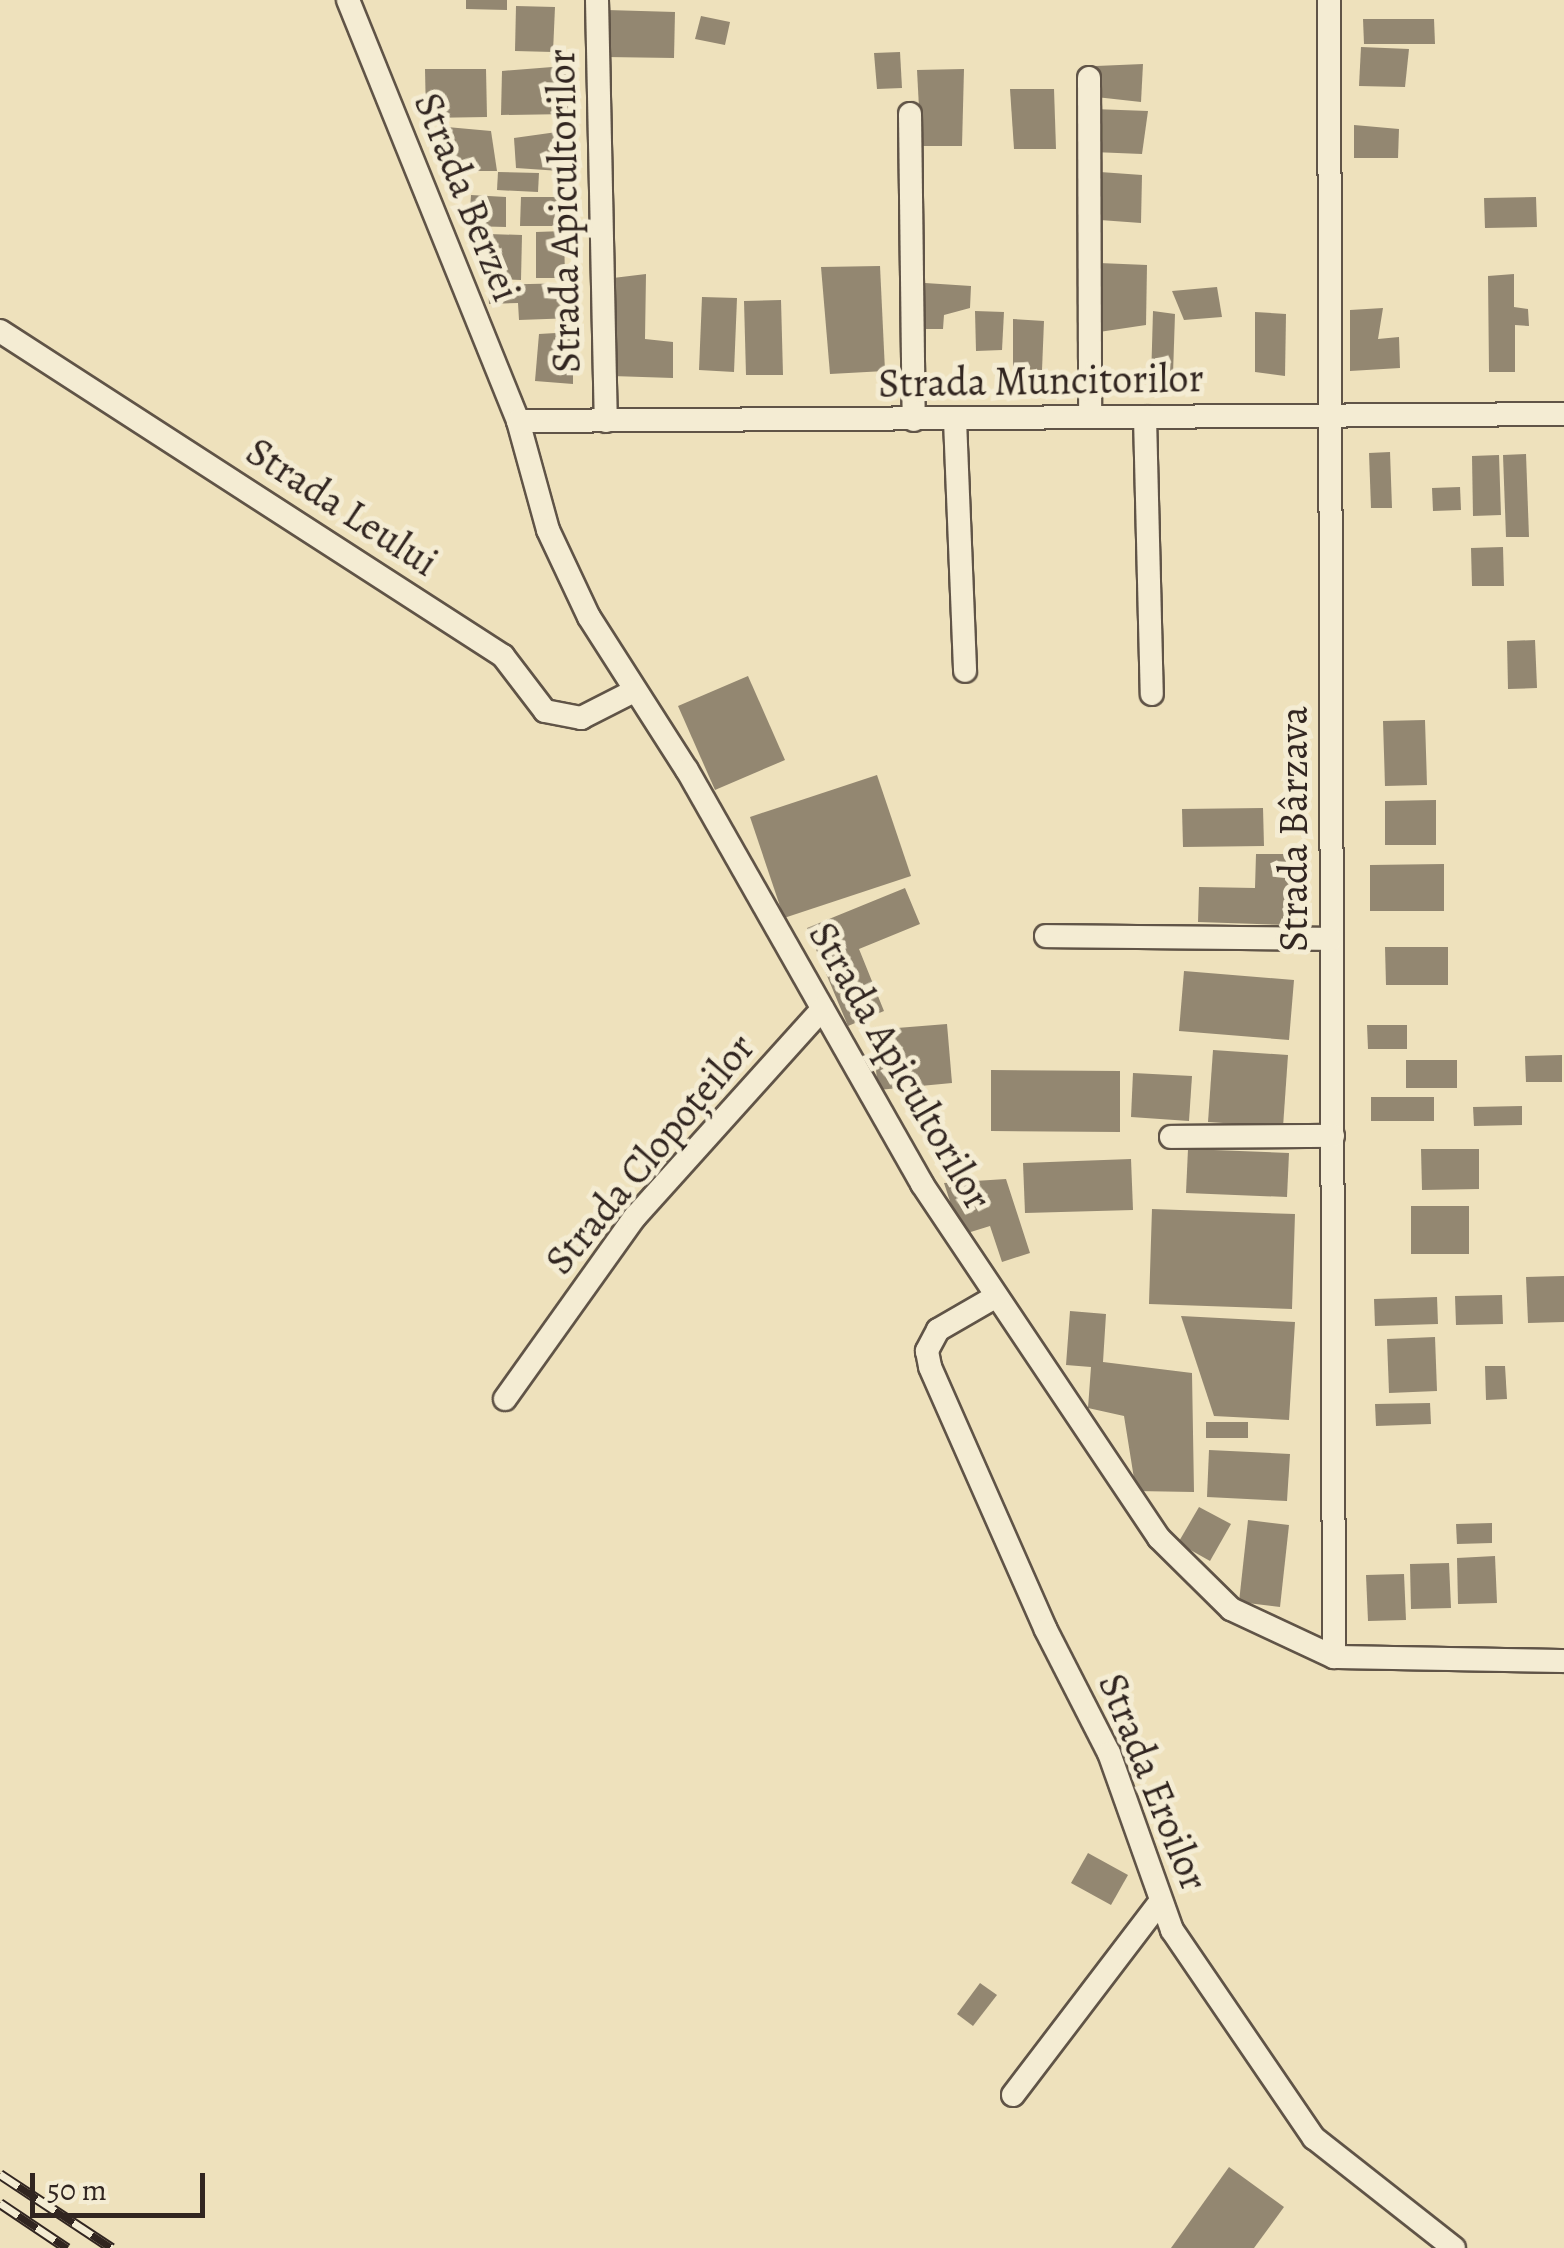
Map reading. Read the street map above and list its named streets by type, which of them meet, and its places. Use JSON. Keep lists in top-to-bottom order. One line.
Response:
{"streets":{"street":["Strada Berzei","Strada Apicultorilor","Strada Muncitorilor","Strada Leului","Strada Bârzava","Strada Clopoțeilor","Strada Eroilor"]},"crossings":[["Strada Berzei","Strada Apicultorilor"],["Strada Berzei","Strada Muncitorilor"],["Strada Apicultorilor","Strada Muncitorilor"],["Strada Apicultorilor","Strada Leului"],["Strada Apicultorilor","Strada Bârzava"],["Strada Apicultorilor","Strada Clopoțeilor"],["Strada Apicultorilor","Strada Eroilor"],["Strada Muncitorilor","Strada Bârzava"]],"scale_bar":"50 m"}
